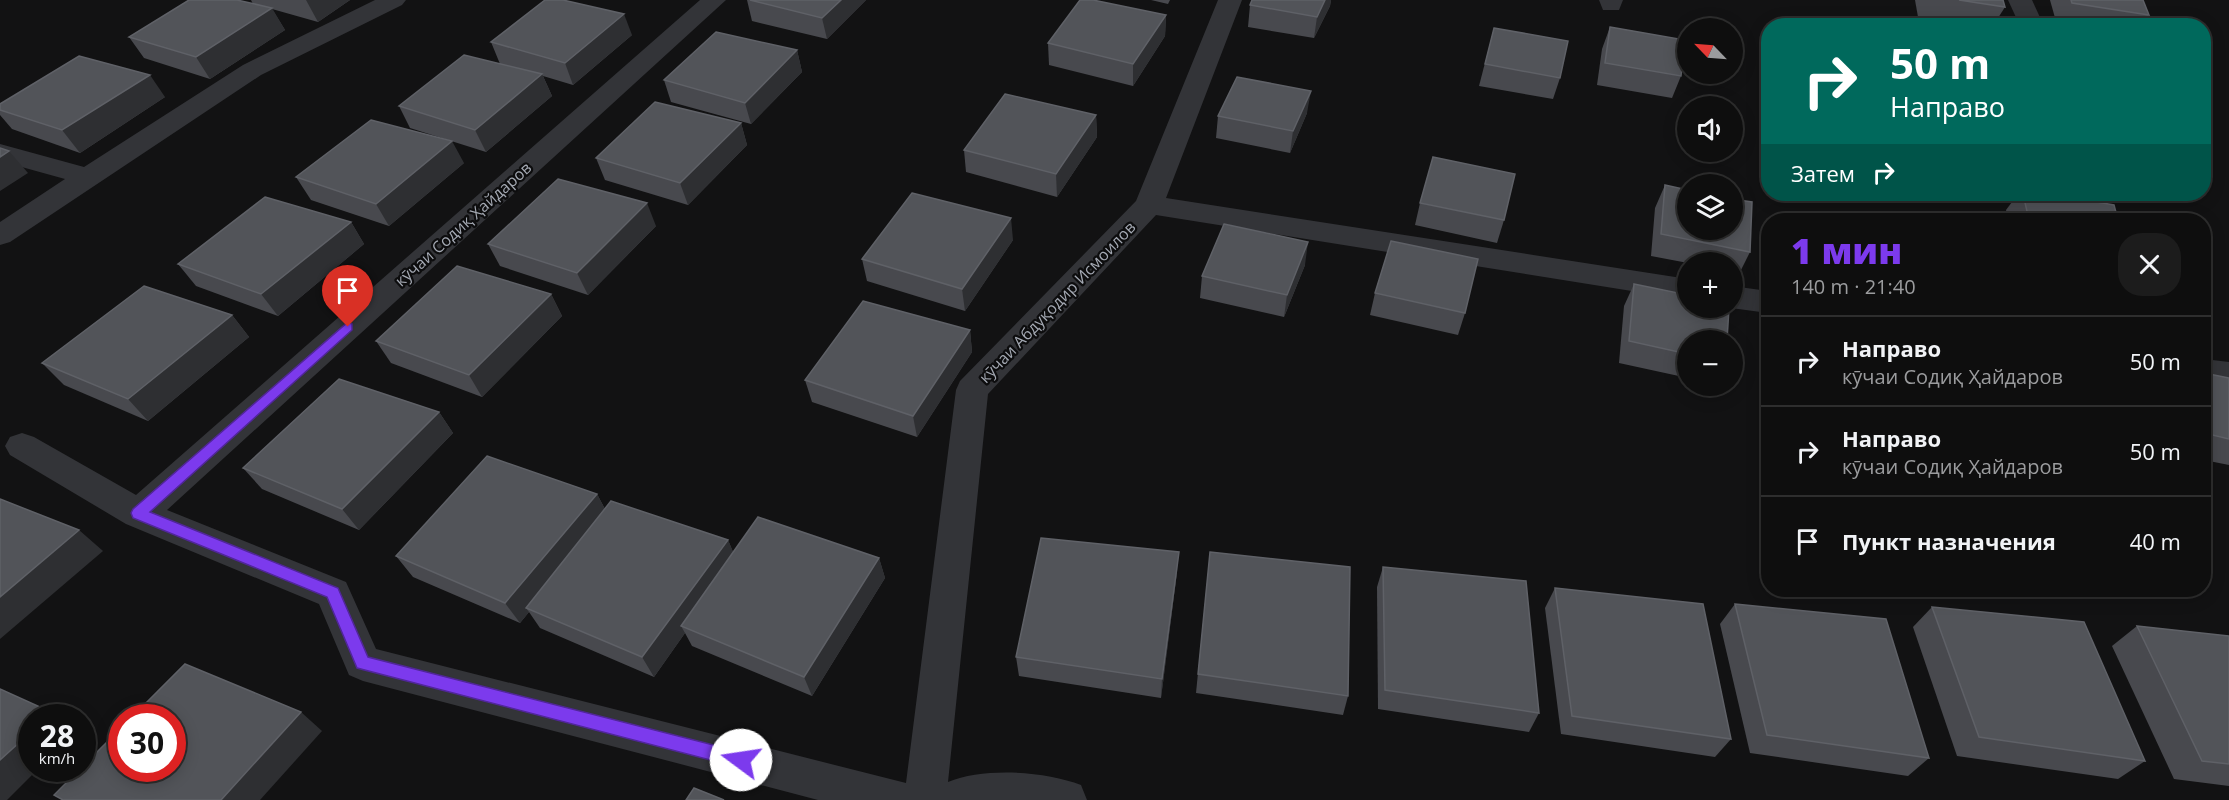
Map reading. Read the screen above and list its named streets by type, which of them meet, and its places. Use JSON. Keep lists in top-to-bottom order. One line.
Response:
{"streets":{"street":["кӯчаи Содиқ Ҳайдаров","кӯчаи Абдуқодир Исмоилов"]},"north":"top left","page":{"map_buttons":["+","−"],"turn":["50 m","Направо"],"then":"Затем","heading":["1 мин","140 m · 21:40"],"list":[{"name":"Направо","note":"кӯчаи Содиқ Ҳайдаров","value":"50 m"},{"name":"Направо","note":"кӯчаи Содиқ Ҳайдаров","value":"50 m"},{"name":"Пункт назначения","value":"40 m"}],"speed":"28 km/h","limit":"30"}}
